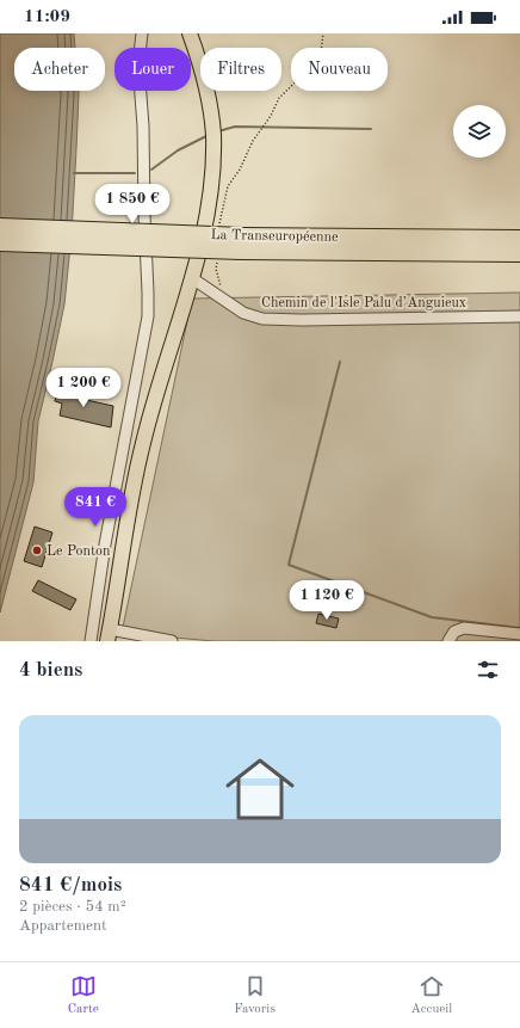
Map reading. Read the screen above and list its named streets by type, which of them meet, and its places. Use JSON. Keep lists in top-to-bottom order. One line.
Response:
{"streets":{"highway":["La Transeuropéenne"],"street":["Chemin de l'Isle Palu d’Anguieux"]},"places":["Le Ponton"],"page":{"status":"11:09","chip":["Acheter","Louer","Filtres","Nouveau"],"price":["1 850 €","1 200 €","841 €","1 120 €"],"heading":"4 biens","list":[{"name":"841 €/mois","note":"2 pièces · 54 m² · Appartement"}],"tabs":["Carte","Favoris","Accueil"]}}
